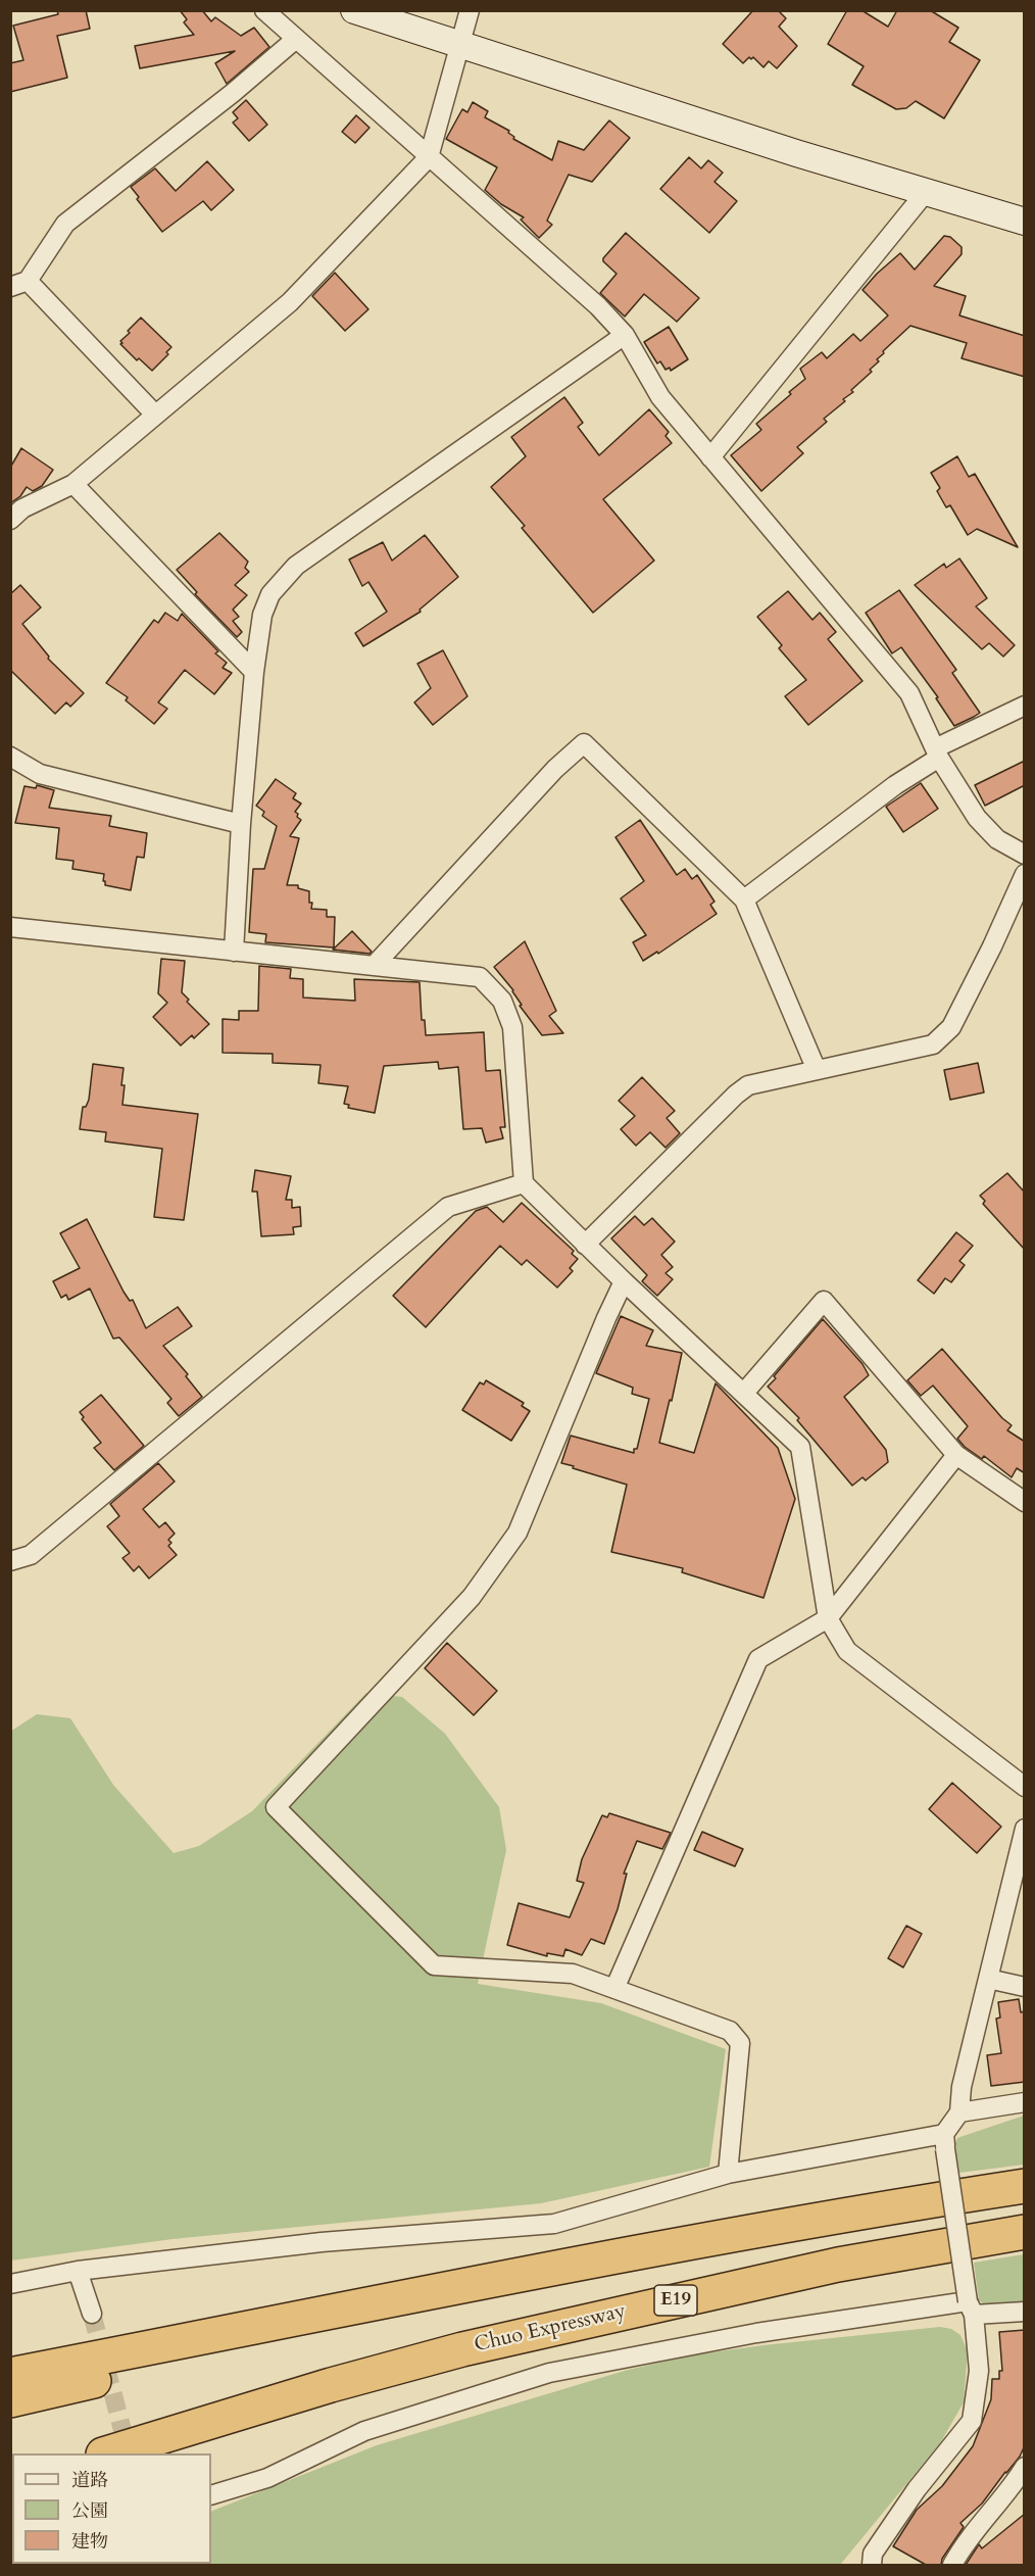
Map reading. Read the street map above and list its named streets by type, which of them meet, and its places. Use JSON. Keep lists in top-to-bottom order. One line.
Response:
{"streets":{"highway":["E19","Chuo Expressway"]},"legend":["道路","公園","建物"]}
